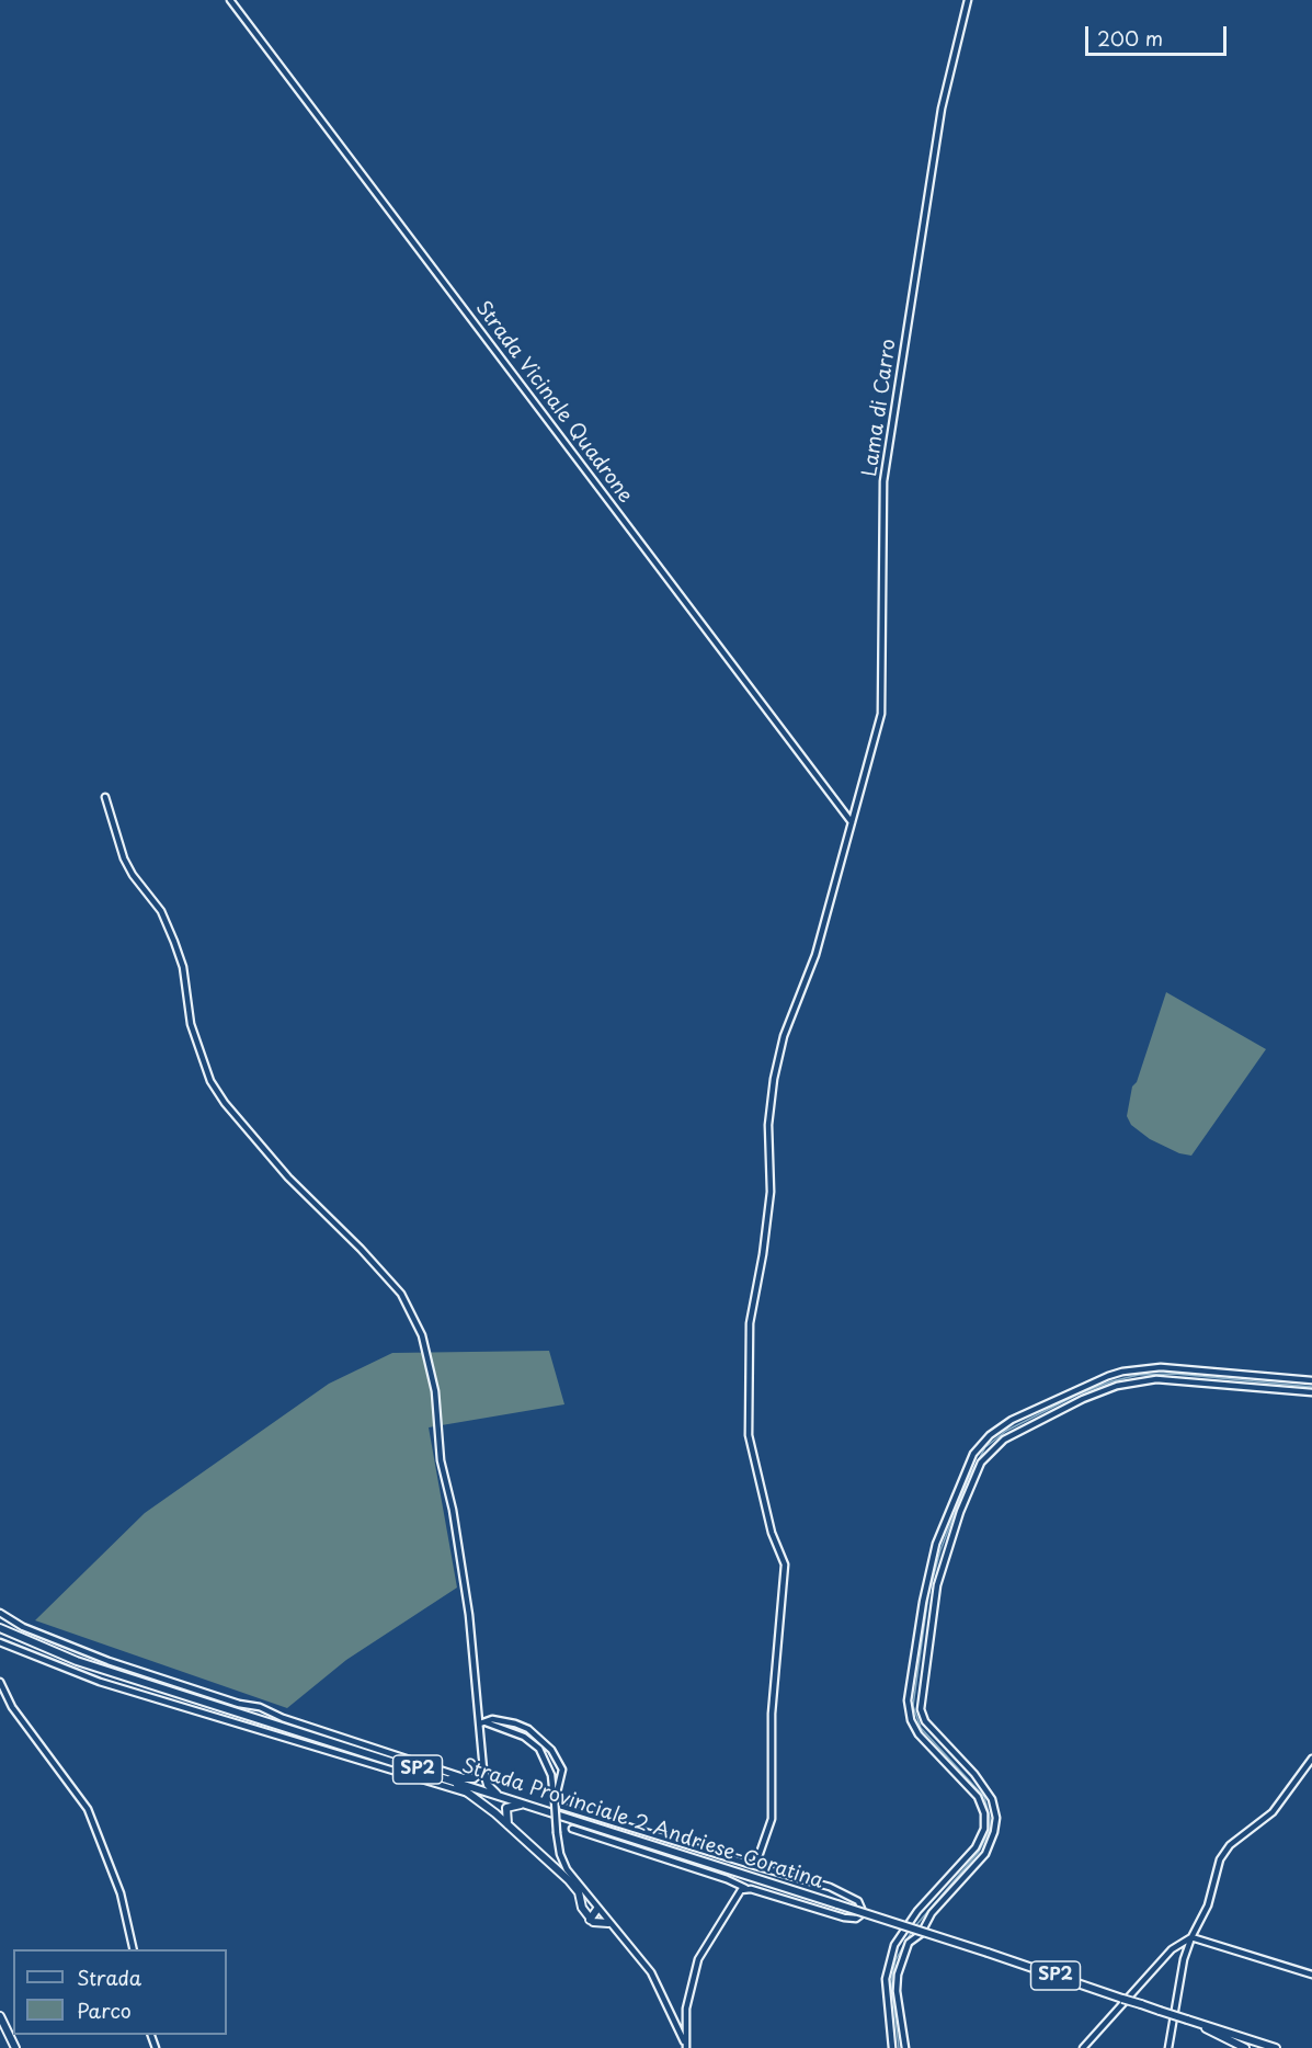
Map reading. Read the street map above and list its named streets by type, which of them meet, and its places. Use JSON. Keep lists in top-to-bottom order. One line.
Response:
{"streets":{"main road":["SP2","Strada Provinciale 2 Andriese-Coratina"],"street":["Strada Vicinale Quadrone","Lama di Carro"]},"crossings":[["Strada Vicinale Quadrone","Lama di Carro"]],"legend":["Strada","Parco"],"scale_bar":"200 m"}
